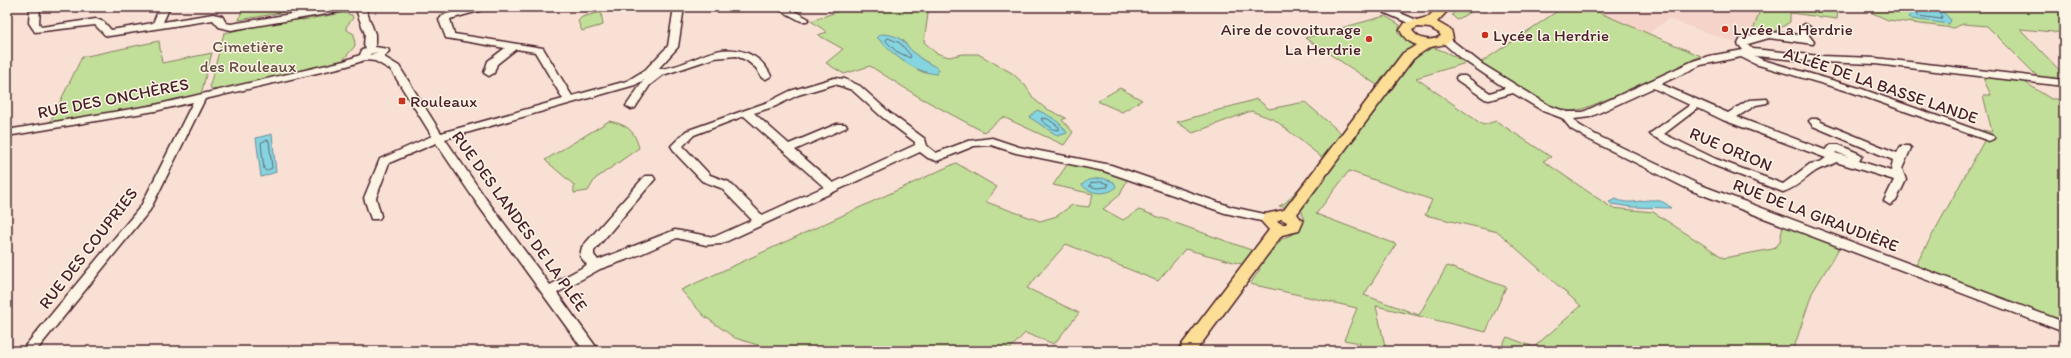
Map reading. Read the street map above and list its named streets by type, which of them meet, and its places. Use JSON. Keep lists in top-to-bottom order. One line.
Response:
{"streets":{"street":["ALLÉE DE LA BASSE LANDE","RUE DES ONCHÈRES","RUE ORION","RUE DE LA GIRAUDIÈRE","RUE DES LANDES DE LA PLÉE","RUE DES COUPRIES"]},"crossings":[["RUE DES ONCHÈRES","RUE DES LANDES DE LA PLÉE"],["RUE DES ONCHÈRES","RUE DES COUPRIES"]],"parks":["Cimetière des Rouleaux"],"places":{"other":["Lycée La Herdrie","Lycée la Herdrie","Aire de covoiturage La Herdrie"],"transit":["Rouleaux"]}}
